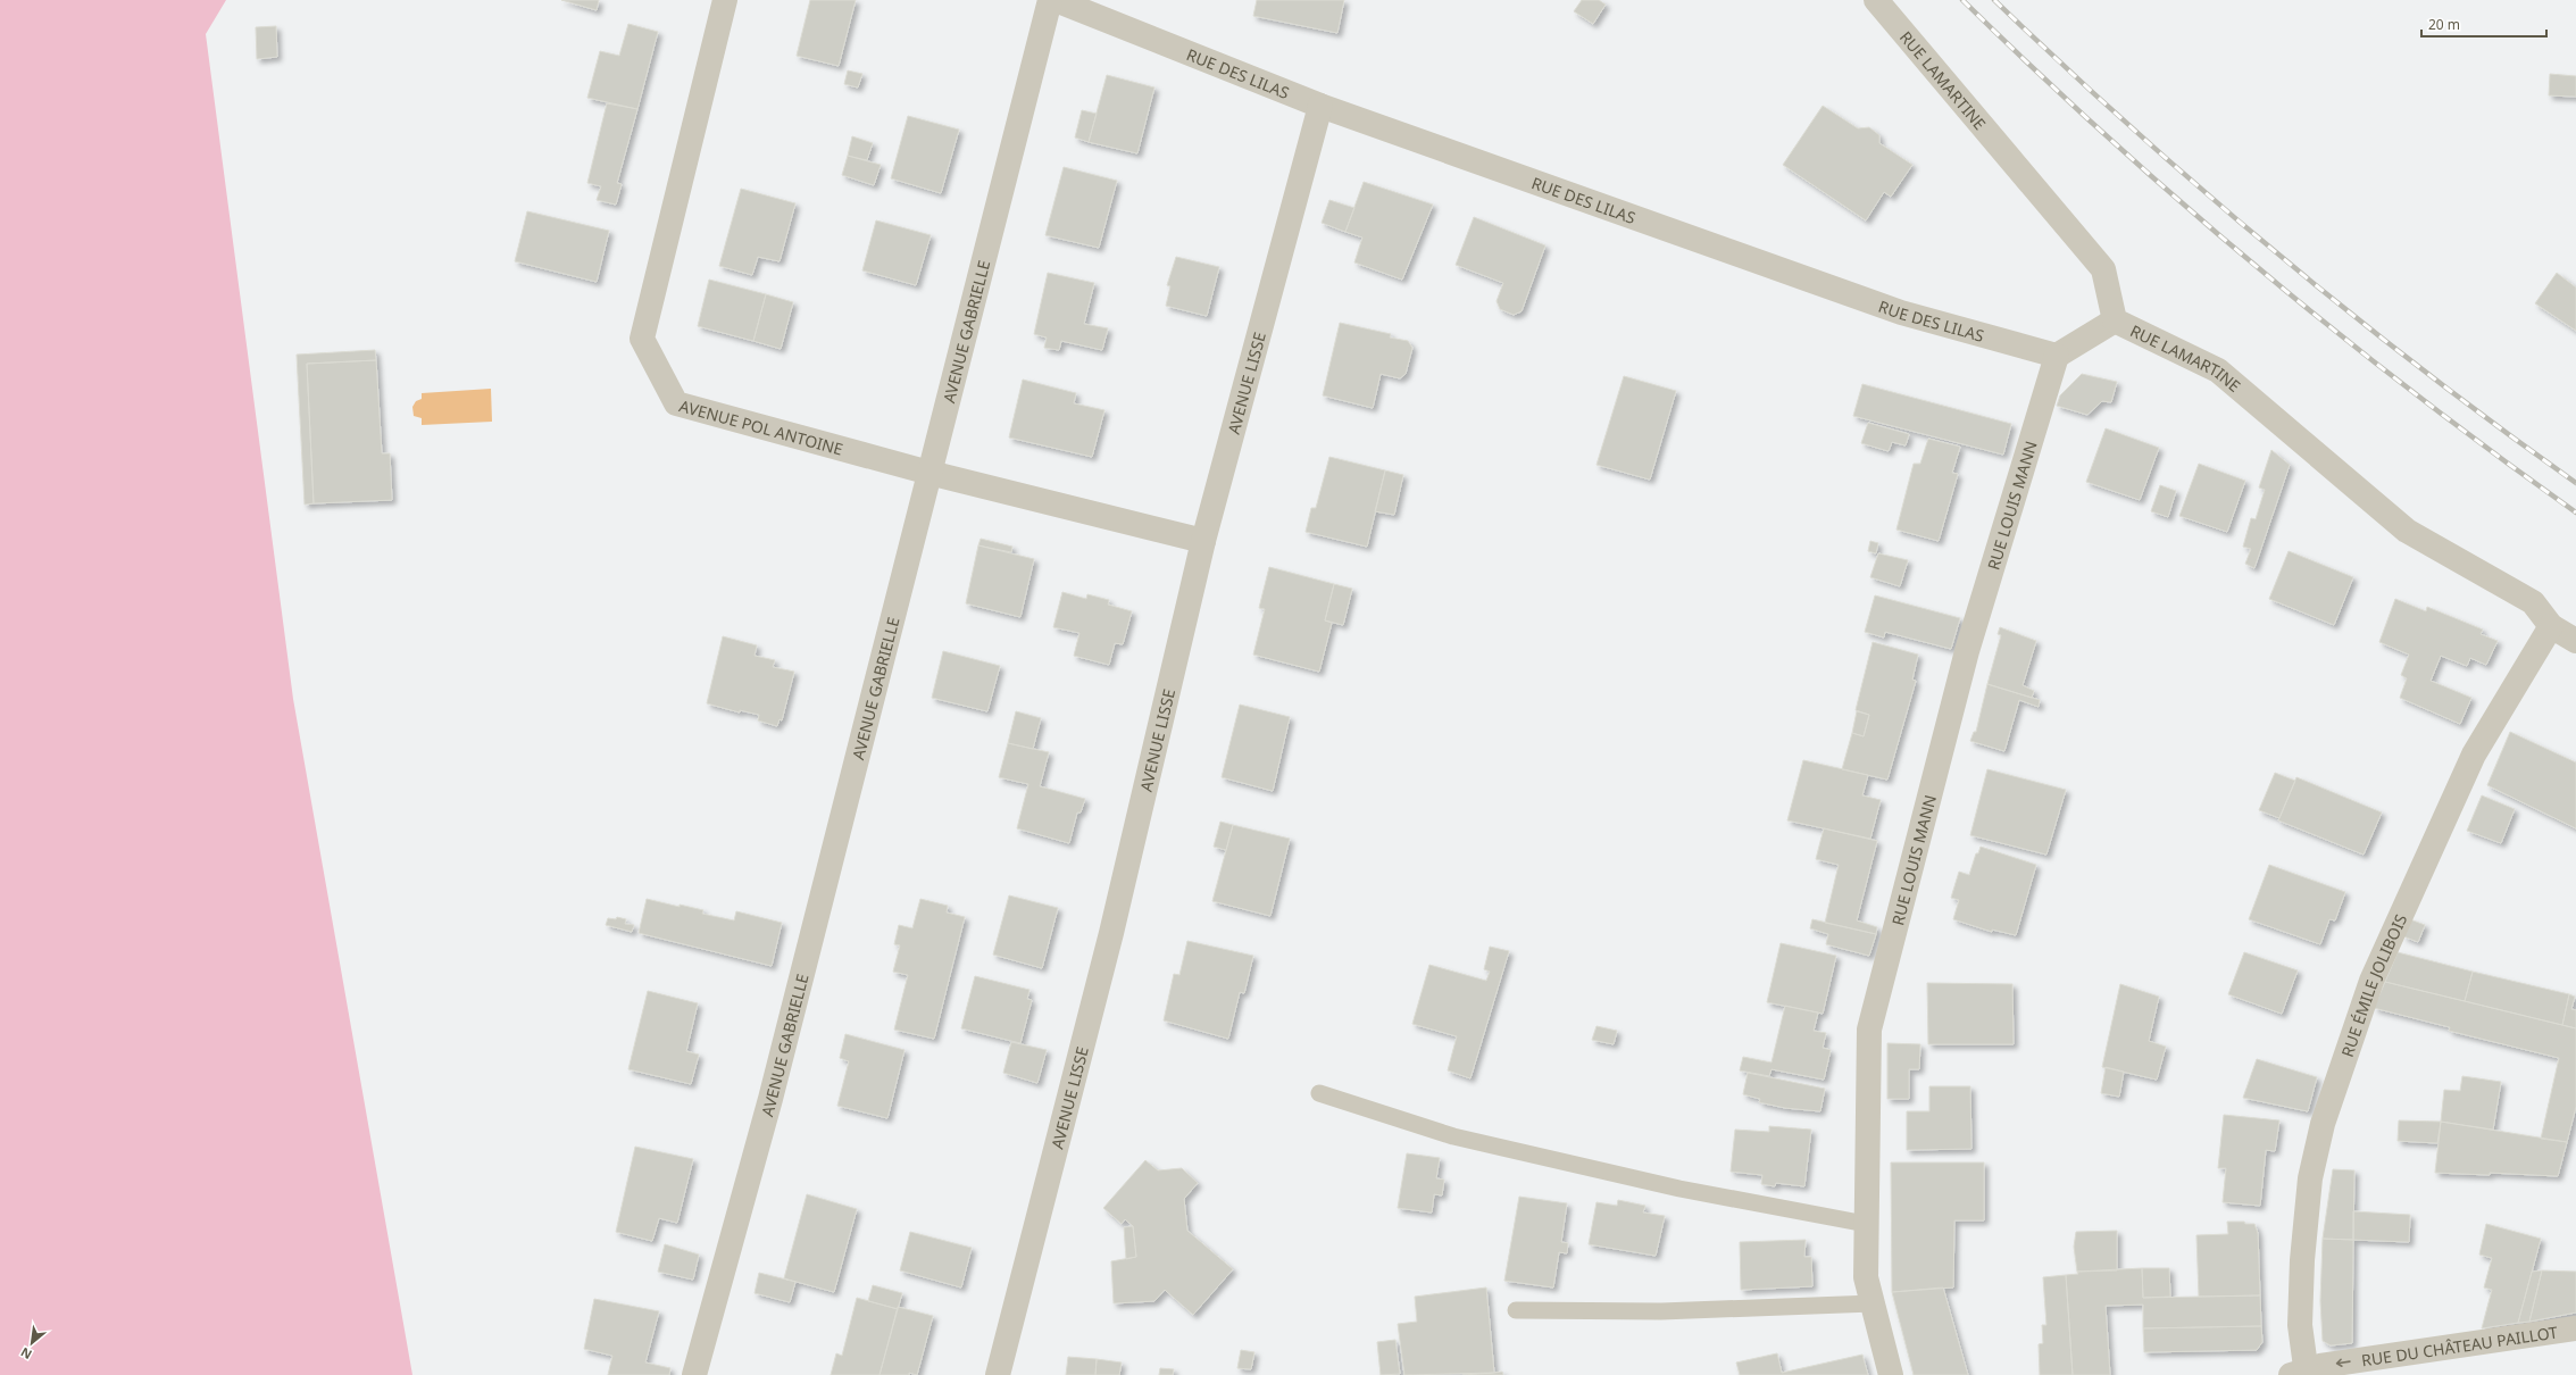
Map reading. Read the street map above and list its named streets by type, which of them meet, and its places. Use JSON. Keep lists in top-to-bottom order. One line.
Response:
{"streets":{"street":["RUE DES LILAS","RUE LAMARTINE","AVENUE GABRIELLE","AVENUE LISSE","AVENUE POL ANTOINE","RUE LOUIS MANN","RUE ÉMILE JOLIBOIS","RUE DU CHÂTEAU PAILLOT"]},"crossings":[["RUE DES LILAS","AVENUE LISSE"],["RUE DES LILAS","RUE LOUIS MANN"],["RUE LAMARTINE","RUE ÉMILE JOLIBOIS"],["AVENUE GABRIELLE","AVENUE POL ANTOINE"],["AVENUE LISSE","AVENUE POL ANTOINE"],["RUE ÉMILE JOLIBOIS","RUE DU CHÂTEAU PAILLOT"]],"one_way":["RUE DU CHÂTEAU PAILLOT"],"scale_bar":"20 m","north":"bottom left"}
